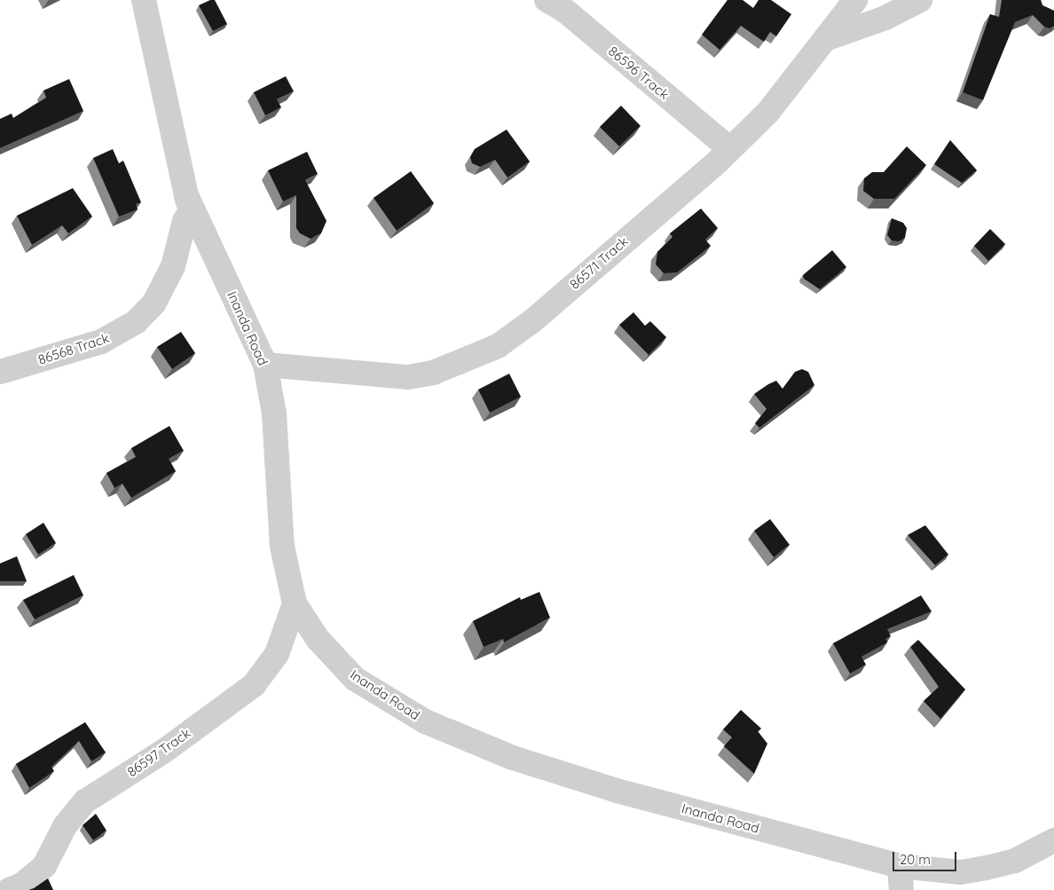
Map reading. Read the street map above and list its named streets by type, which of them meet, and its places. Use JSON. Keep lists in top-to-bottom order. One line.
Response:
{"streets":{"street":["86596 Track","86571 Track","Inanda Road","86568 Track","86597 Track"]},"crossings":[["86596 Track","86571 Track"],["86571 Track","Inanda Road"],["Inanda Road","86568 Track"],["Inanda Road","86597 Track"]],"scale_bar":"20 m"}
